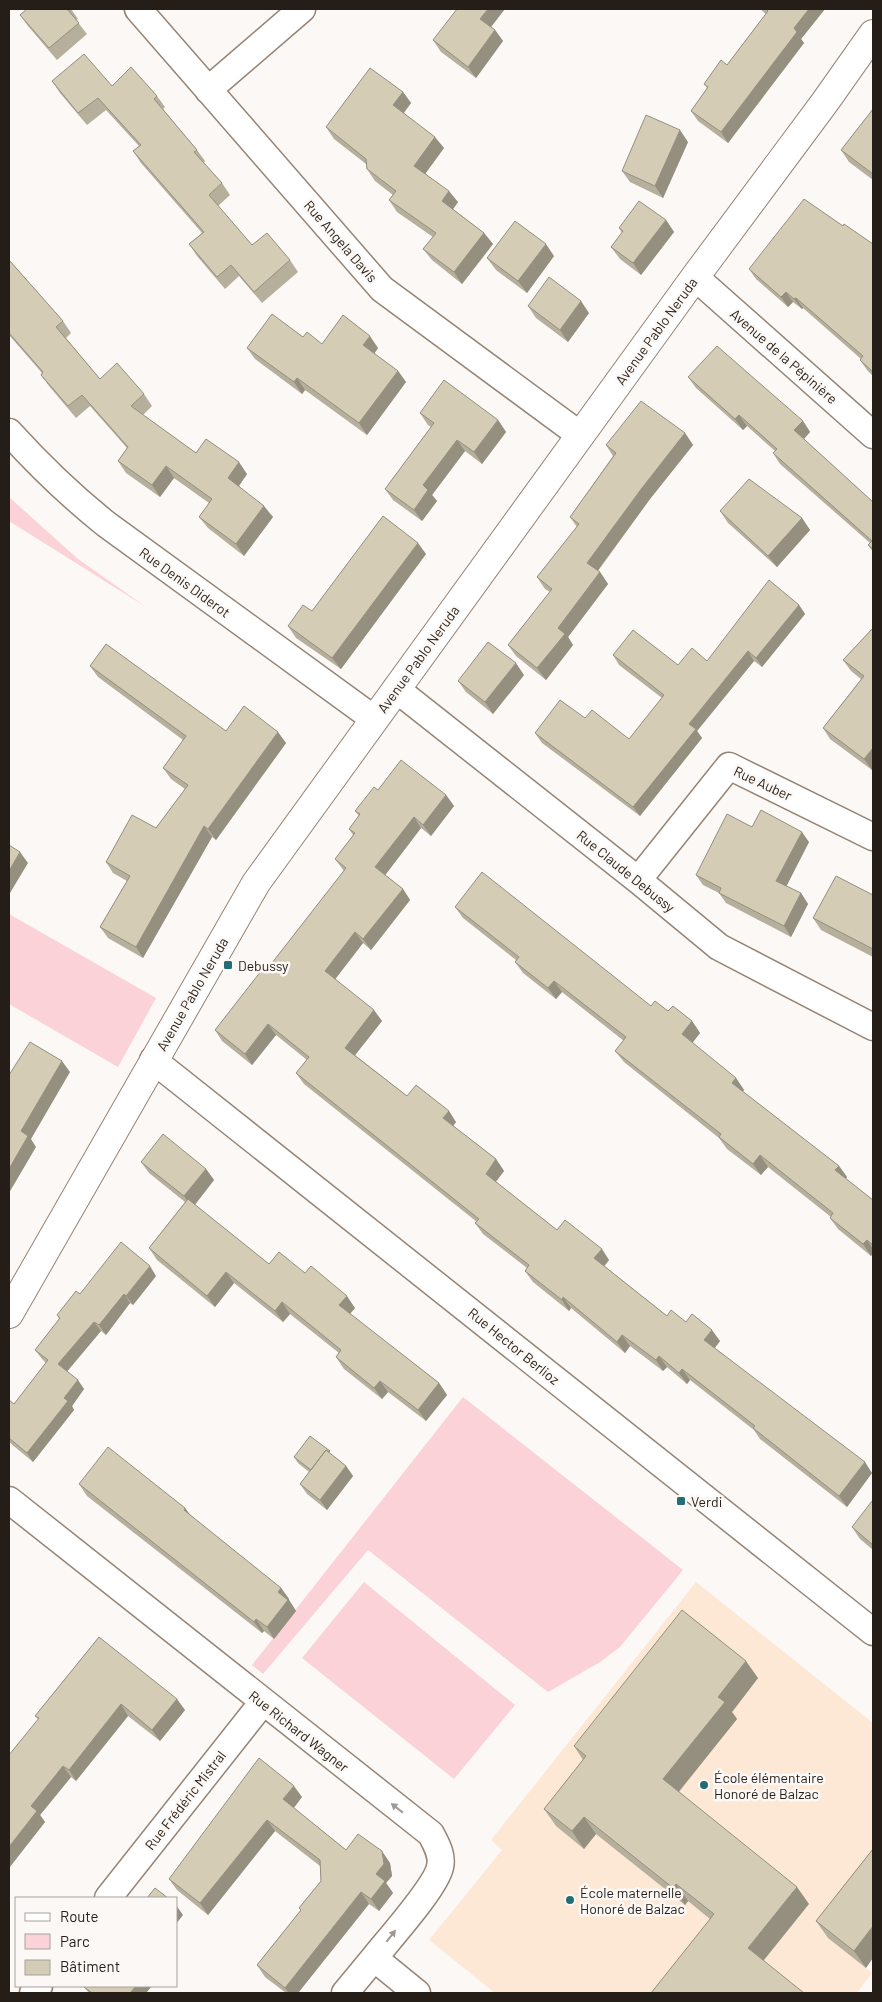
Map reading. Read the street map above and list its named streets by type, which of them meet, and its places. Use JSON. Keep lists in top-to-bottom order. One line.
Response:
{"streets":{"street":["Rue Angela Davis","Avenue Pablo Neruda","Avenue de la Pépinière","Rue Denis Diderot","Rue Auber","Rue Claude Debussy","Rue Hector Berlioz","Rue Richard Wagner","Rue Frédéric Mistral"]},"crossings":[["Rue Angela Davis","Avenue Pablo Neruda"],["Avenue Pablo Neruda","Avenue de la Pépinière"],["Avenue Pablo Neruda","Rue Denis Diderot"],["Avenue Pablo Neruda","Rue Claude Debussy"],["Avenue Pablo Neruda","Rue Hector Berlioz"],["Rue Auber","Rue Claude Debussy"],["Rue Richard Wagner","Rue Frédéric Mistral"]],"places":{"transit":["Debussy","Verdi"],"other":["École élémentaire Honoré de Balzac","École maternelle Honoré de Balzac"]},"legend":["Route","Parc","Bâtiment"]}
